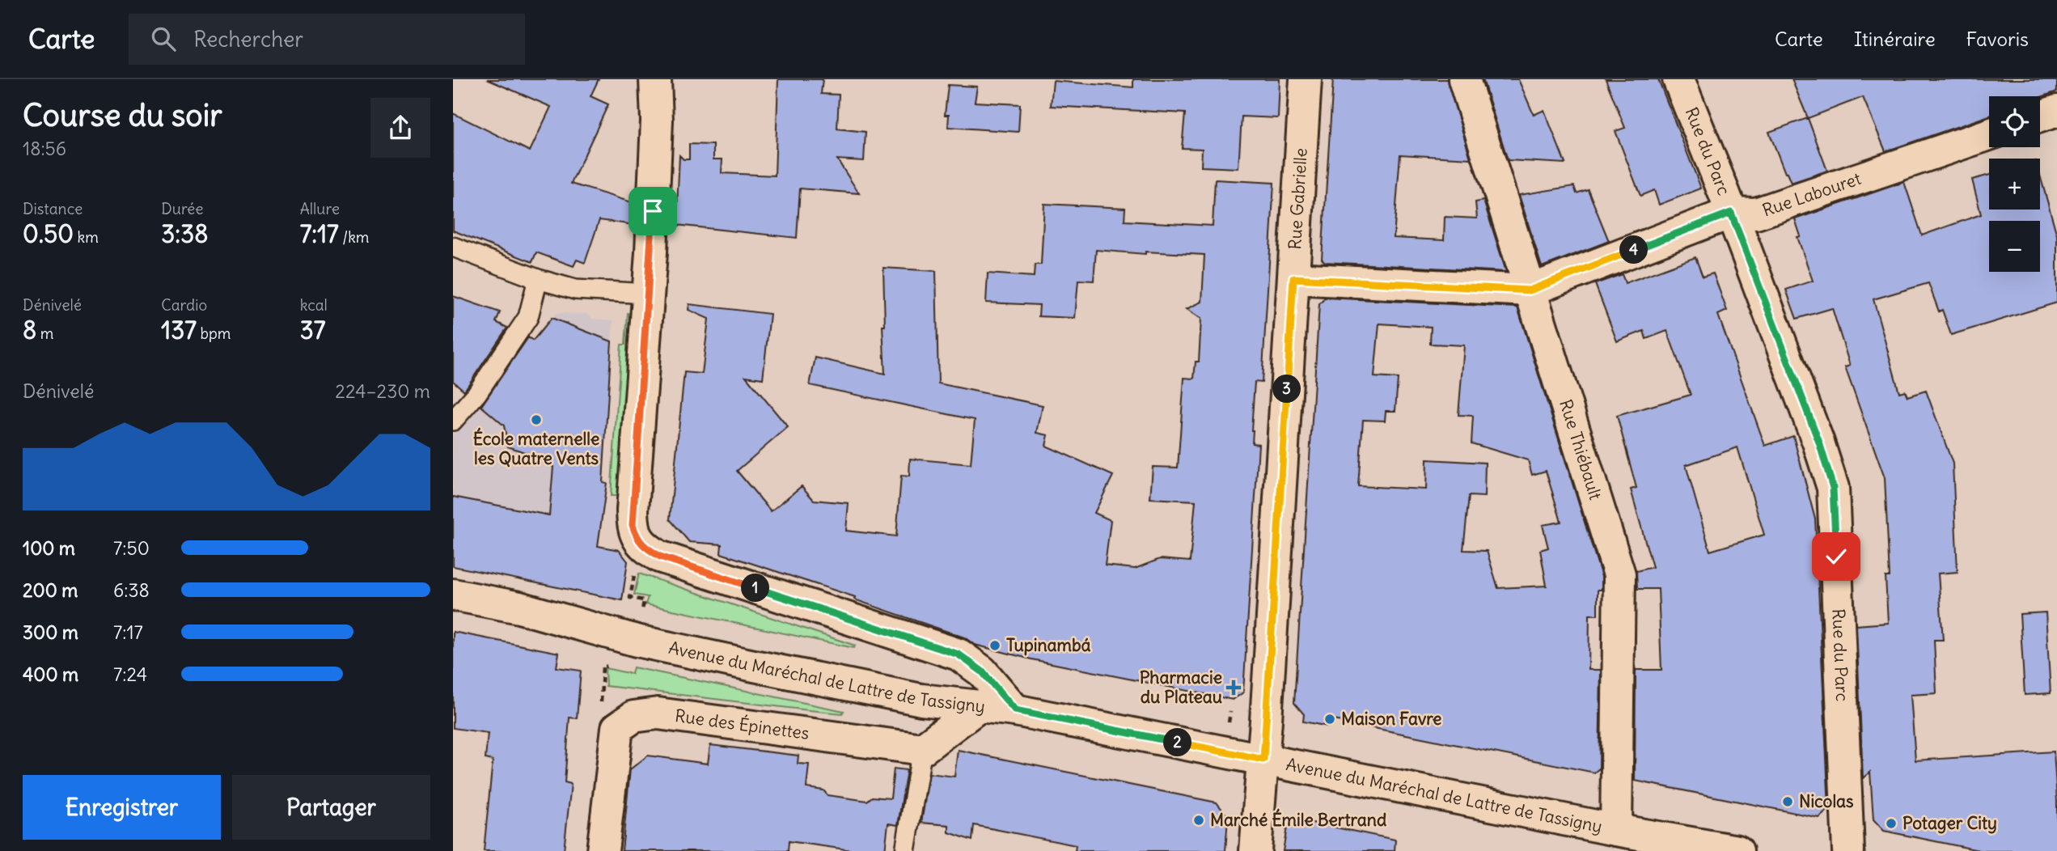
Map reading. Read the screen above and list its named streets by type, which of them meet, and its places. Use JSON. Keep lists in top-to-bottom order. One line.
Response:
{"streets":{"street":["Rue du Parc","Rue Labouret","Rue Gabrielle","Rue Thiébault","Avenue du Maréchal de Lattre de Tassigny","Rue des Épinettes"]},"crossings":[["Rue du Parc","Rue Labouret"],["Rue Labouret","Rue Gabrielle"],["Rue Labouret","Rue Thiébault"],["Rue Gabrielle","Avenue du Maréchal de Lattre de Tassigny"],["Rue Thiébault","Avenue du Maréchal de Lattre de Tassigny"]],"places":{"other":["École maternelle les Quatre Vents","Tupinambá","Maison Favre","Nicolas","Marché Émile Bertrand","Potager City"],"health":["Pharmacie du Plateau"]},"page":{"header":"Carte","search":"Rechercher","nav":["Carte","Itinéraire","Favoris"],"heading":["Course du soir","18:56"],"map_buttons":["+","−"],"stats":[["Distance","0.50 km"],["Durée","3:38"],["Allure","7:17 /km"],["Dénivelé","8 m"],["Cardio","137 bpm"],["kcal","37"]],"pins":["4","3","1","2"],"chart":["Dénivelé","224–230 m"],"list":[{"name":"100 m","note":"7:50"},{"name":"200 m","note":"6:38"},{"name":"300 m","note":"7:17"},{"name":"400 m","note":"7:24"}],"buttons":["Enregistrer","Partager"]}}
